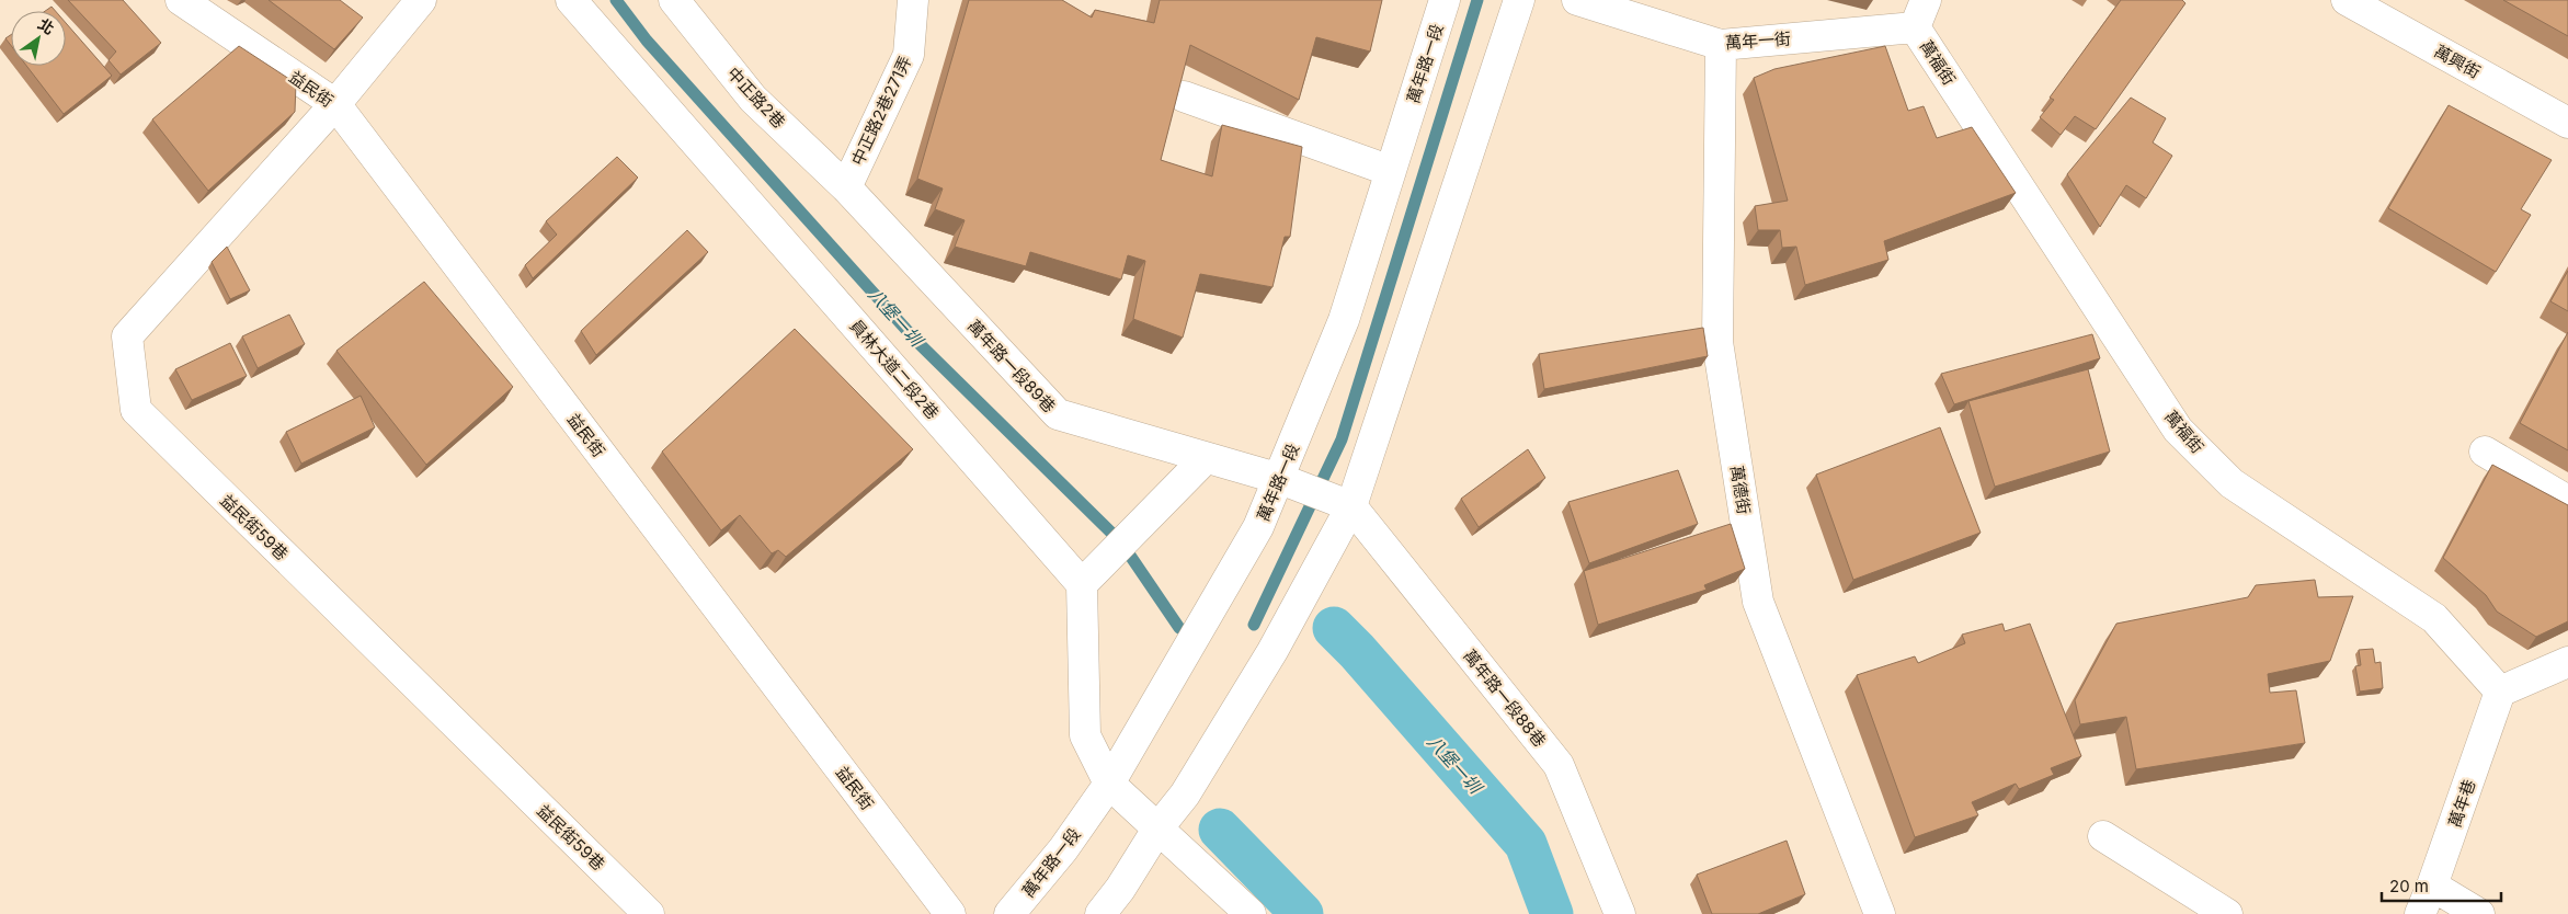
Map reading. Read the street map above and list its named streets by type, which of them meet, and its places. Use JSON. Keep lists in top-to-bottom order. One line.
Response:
{"streets":{"street":["萬年一街","萬興街","萬福街","萬年路一段","益民街","中正路2巷","中正路2巷271弄","萬年路一段89巷","員林大道二段2巷","萬德街","益民街59巷","萬年路一段88巷","萬年巷"]},"crossings":[["萬年一街","萬福街"],["萬年一街","萬德街"],["萬福街","萬年巷"],["萬年路一段","萬年路一段89巷"],["益民街","益民街59巷"],["中正路2巷","中正路2巷271弄"],["中正路2巷","萬年路一段89巷"],["中正路2巷271弄","萬年路一段89巷"],["萬年路一段89巷","萬年路一段88巷"]],"water":["八堡一圳"],"scale_bar":"20 m","north":"top right"}
